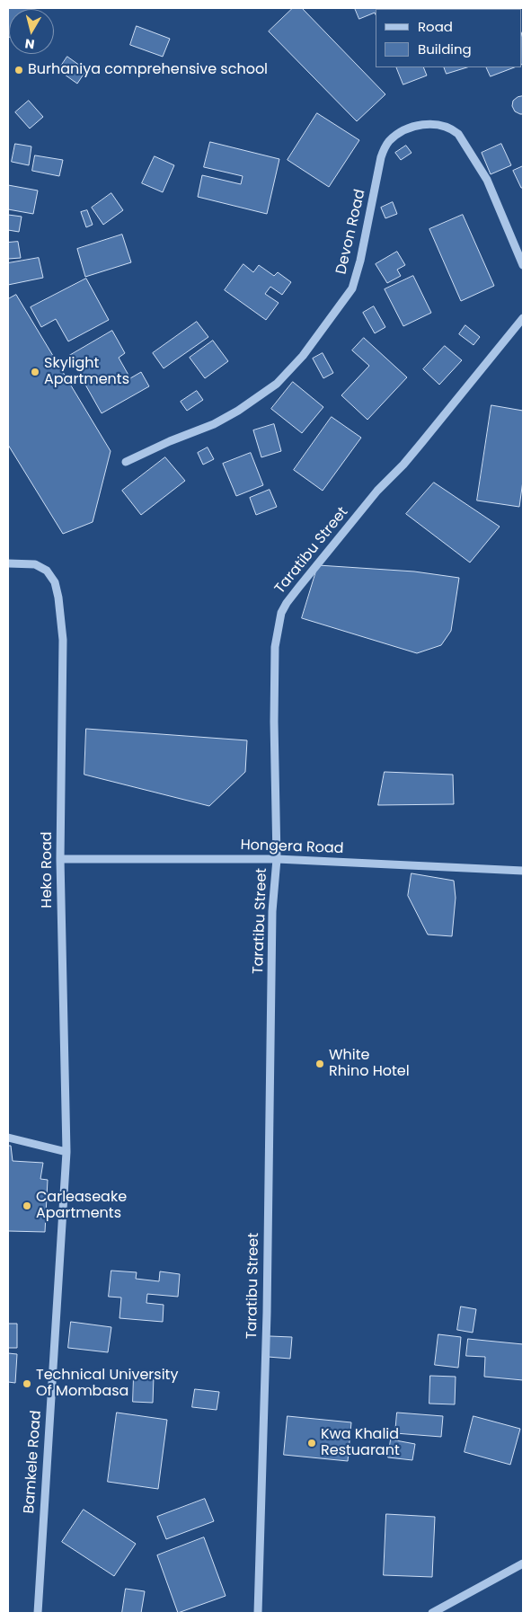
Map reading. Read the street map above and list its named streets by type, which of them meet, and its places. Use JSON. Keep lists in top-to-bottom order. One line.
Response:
{"streets":{"street":["Devon Road","Taratibu Street","Hongera Road","Heko Road","Bamkele Road"]},"crossings":[["Taratibu Street","Hongera Road"],["Hongera Road","Heko Road"],["Heko Road","Bamkele Road"]],"places":["Burhaniya comprehensive school","Skylight Apartments","White Rhino Hotel","Carleaseake Apartments","Technical University Of Mombasa","Kwa Khalid Restuarant"],"legend":["Road","Building"],"north":"bottom"}
